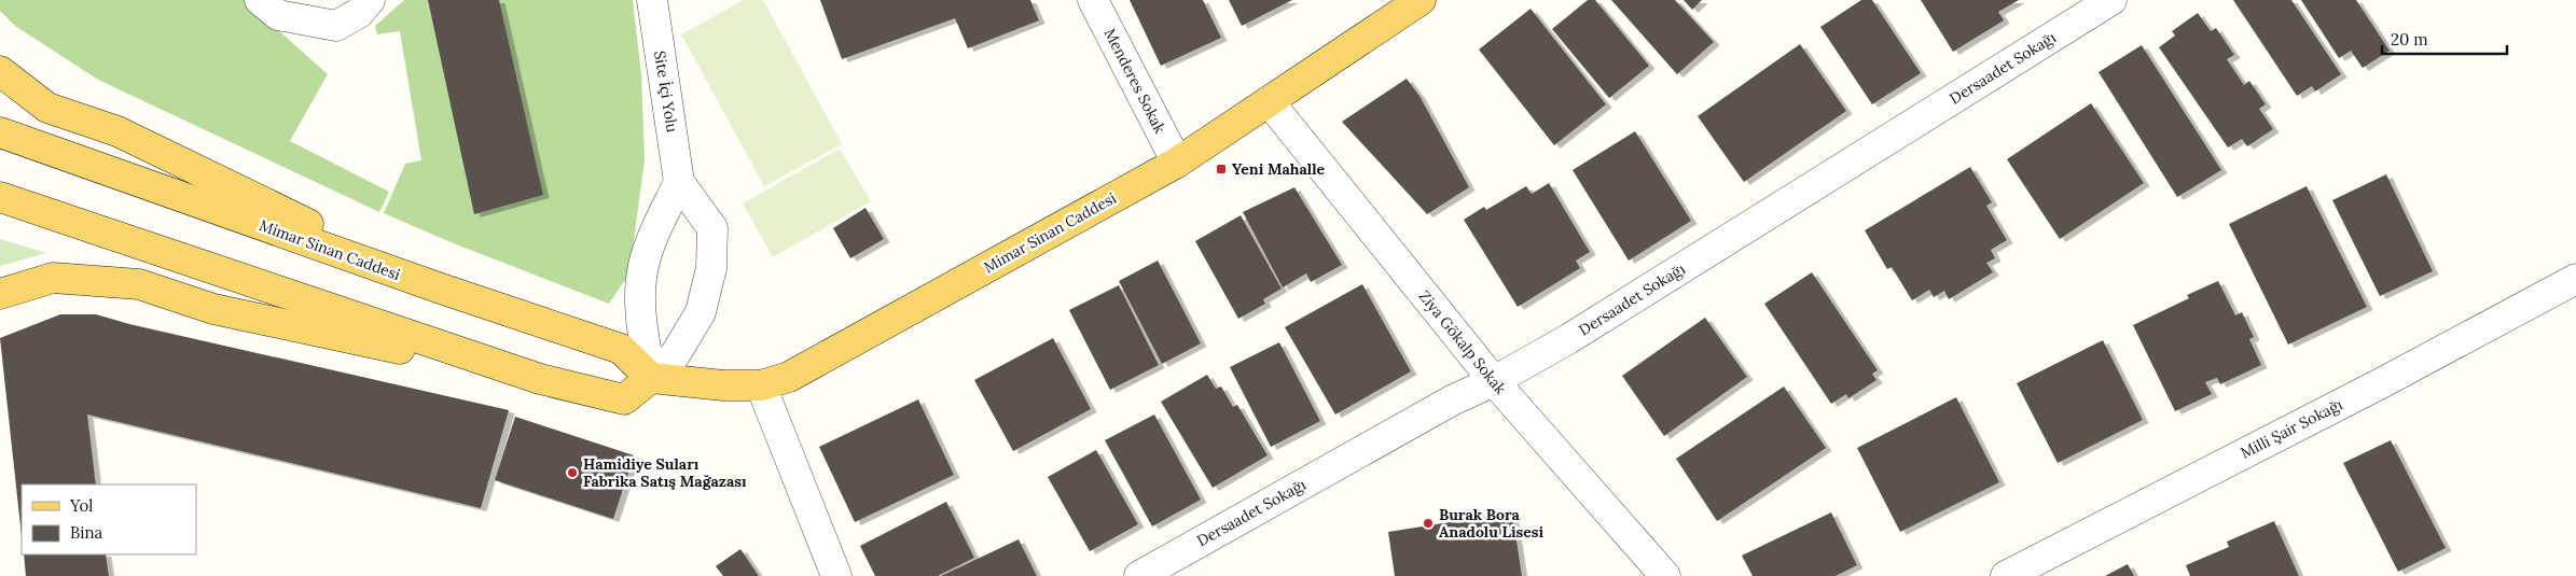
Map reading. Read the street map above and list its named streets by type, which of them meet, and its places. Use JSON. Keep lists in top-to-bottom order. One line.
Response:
{"streets":{"main road":["Mimar Sinan Caddesi"],"street":["Dersaadet Sokağı","Menderes Sokak","Site İçi Yolu","Ziya Gökalp Sokak","Milli Şair Sokağı"]},"crossings":[["Dersaadet Sokağı","Ziya Gökalp Sokak"],["Menderes Sokak","Mimar Sinan Caddesi"],["Mimar Sinan Caddesi","Ziya Gökalp Sokak"]],"places":{"transit":["Yeni Mahalle"],"other":["Hamidiye Suları Fabrika Satış Mağazası","Burak Bora Anadolu Lisesi"]},"legend":["Yol","Bina"],"scale_bar":"20 m"}
